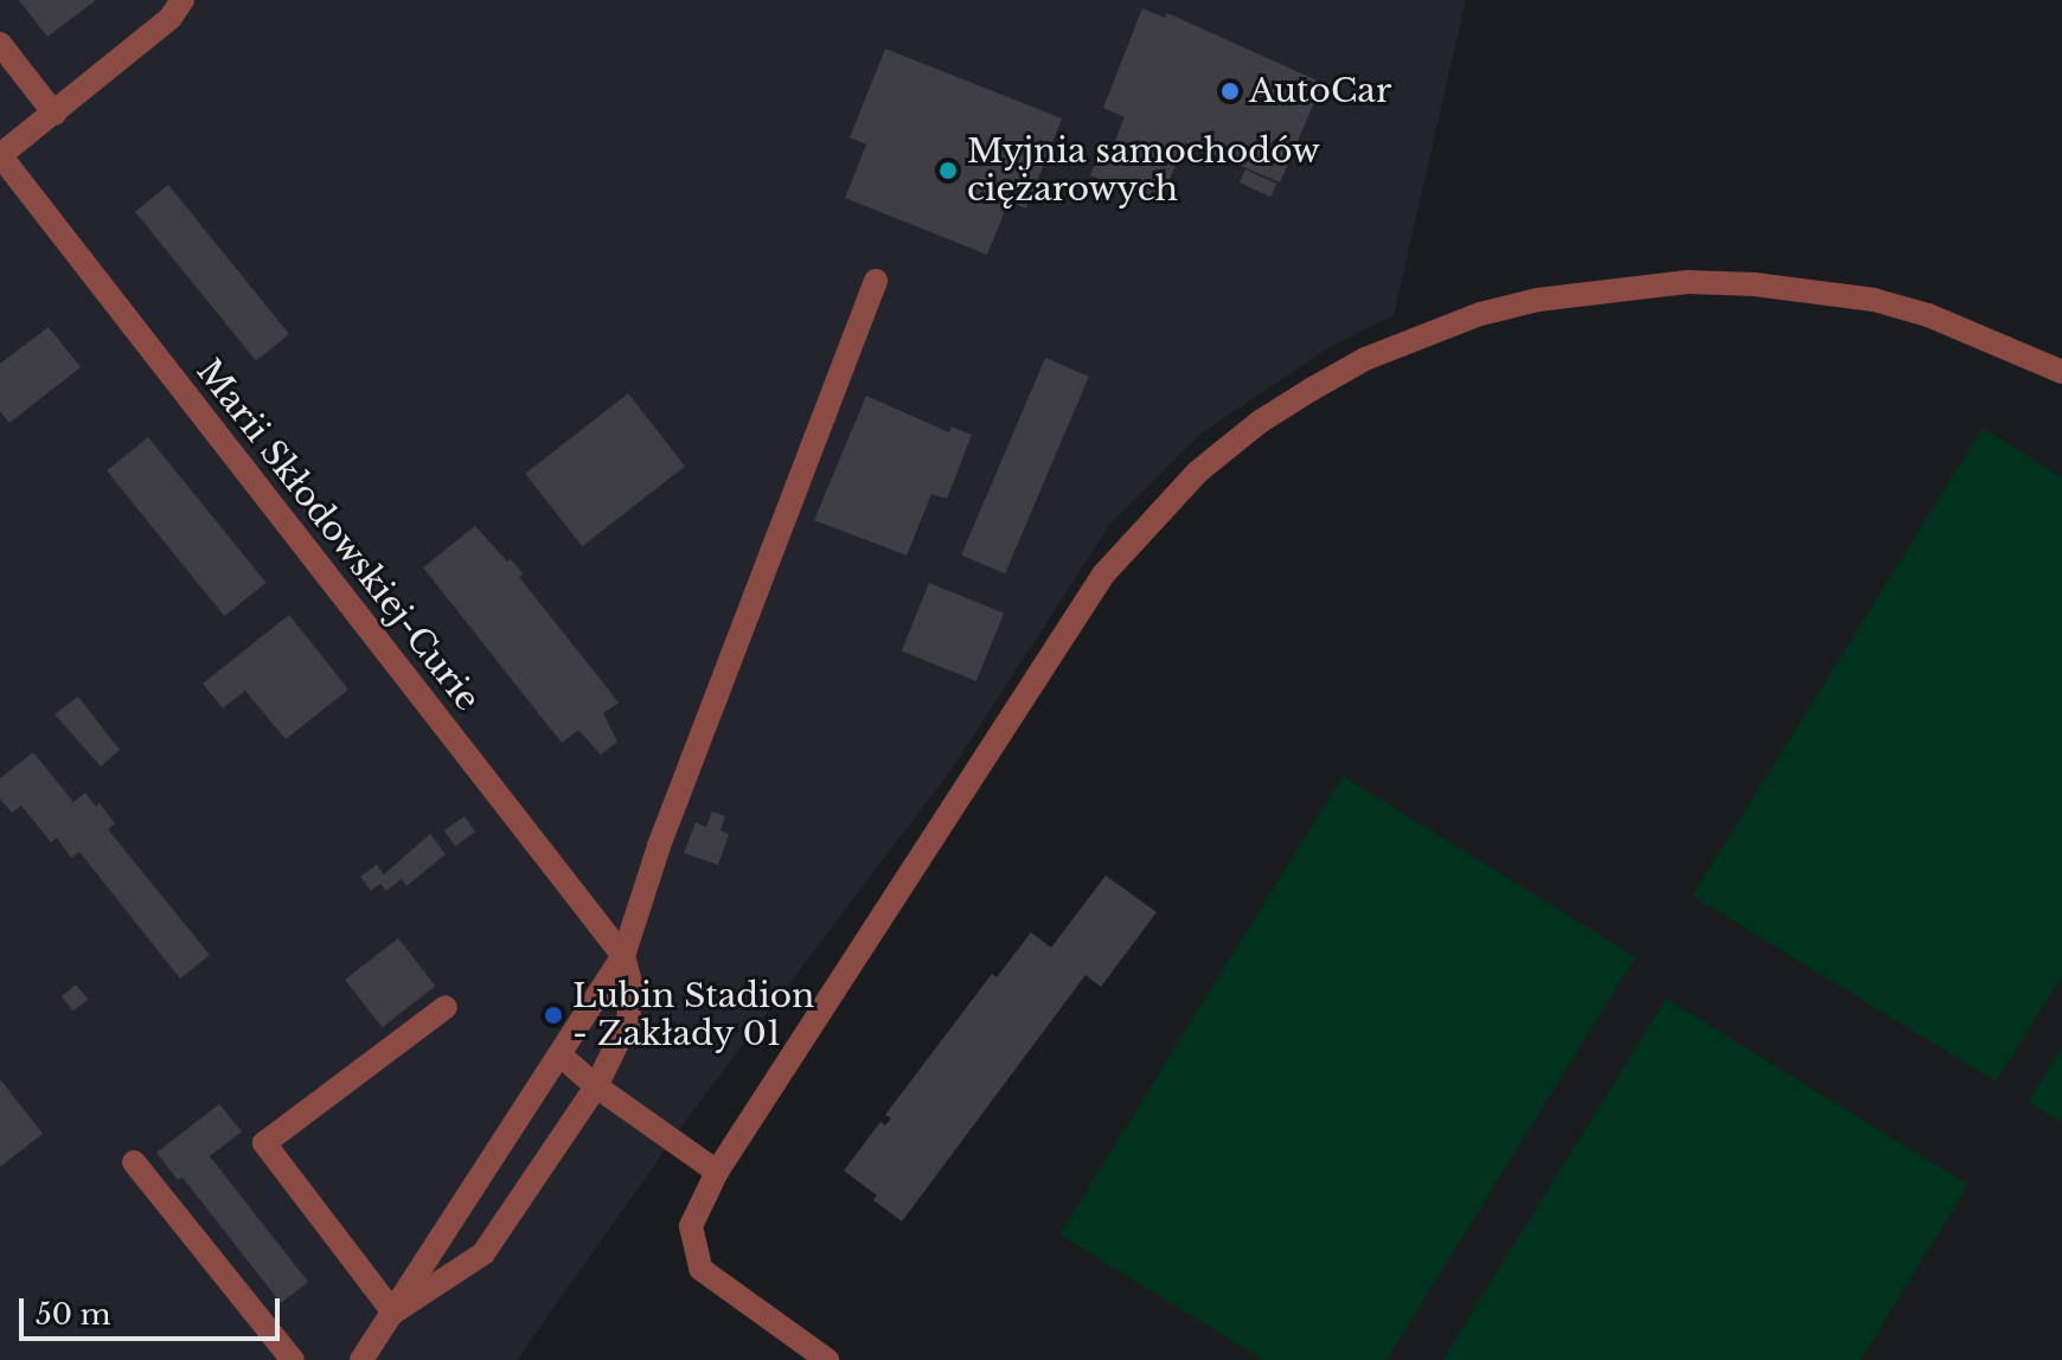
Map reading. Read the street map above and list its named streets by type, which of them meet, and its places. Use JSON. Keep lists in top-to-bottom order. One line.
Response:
{"streets":{"street":["Marii Skłodowskiej-Curie"]},"places":["AutoCar","Myjnia samochodów ciężarowych","Lubin Stadion - Zakłady 01"],"scale_bar":"50 m"}
